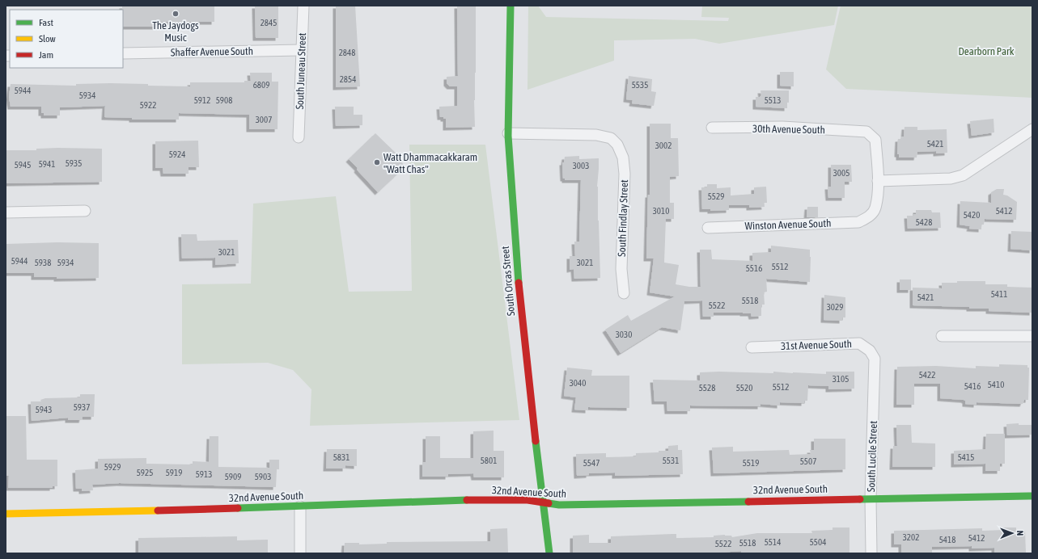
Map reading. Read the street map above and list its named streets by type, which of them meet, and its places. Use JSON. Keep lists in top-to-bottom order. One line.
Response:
{"streets":{"street":["Shaffer Avenue South","South Juneau Street","30th Avenue South","South Findlay Street","Winston Avenue South","South Orcas Street","31st Avenue South","South Lucile Street","32nd Avenue South"]},"crossings":[["Shaffer Avenue South","South Juneau Street"],["30th Avenue South","Winston Avenue South"],["South Findlay Street","South Orcas Street"],["South Orcas Street","32nd Avenue South"],["31st Avenue South","South Lucile Street"],["South Lucile Street","32nd Avenue South"]],"parks":["Dearborn Park"],"places":["The Jaydogs Music","Watt Dhammacakkaram \"Watt Chas\""],"house_numbers":["2845","2848","2854","6809","5535","5944","5934","5912","5908","5513","5922","3007","5421","3002","5924","5935","5941","5945","3003","3005","5529","3010","5412","5420","5428","3021","5944","5938","5934","3021","5512","5516","5411","5421","5518","5522","3029","3030","5422","3105","3040","5410","5416","5512","5528","5520","5937","5943","5831","5415","5801","5531","5507","5547","5519","5929","5925","5919","5913","5909","5903","3202","5412","5418","5514","5504","5518","5522"],"legend":["Fast","Slow","Jam"],"north":"right"}
